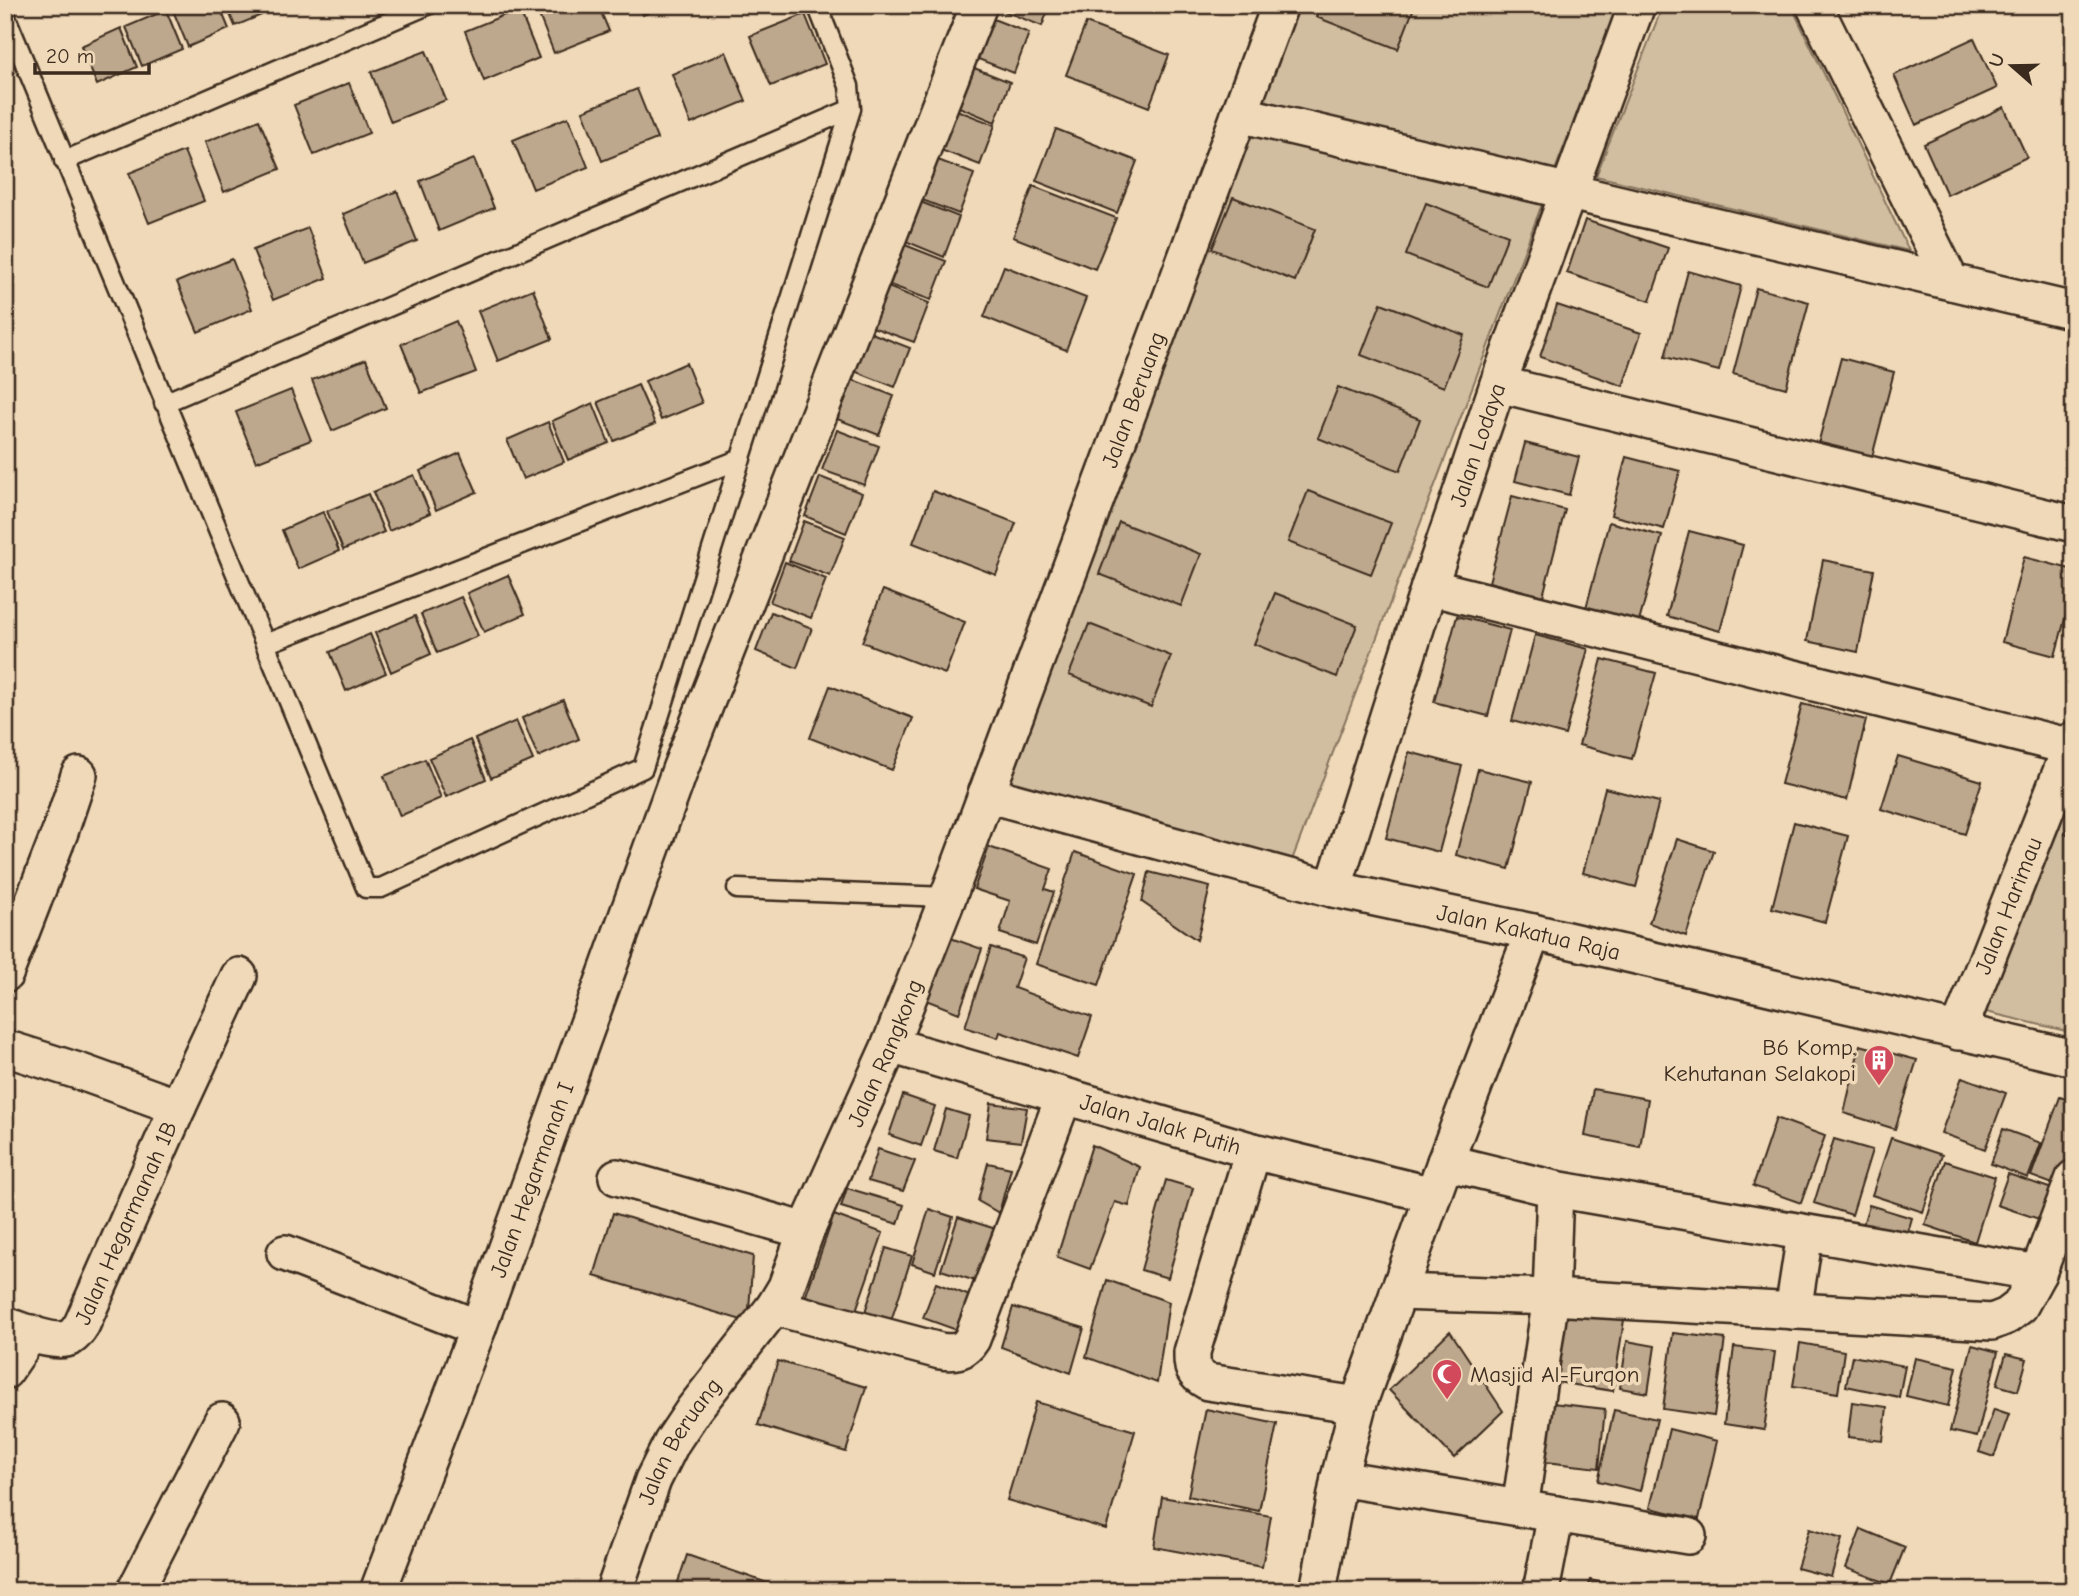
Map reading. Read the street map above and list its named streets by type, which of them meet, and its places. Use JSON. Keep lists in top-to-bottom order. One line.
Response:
{"streets":{"street":["Jalan Beruang","Jalan Lodaya","Jalan Harimau","Jalan Kakatua Raja","Jalan Rangkong","Jalan Jalak Putih","Jalan Hegarmanah I","Jalan Hegarmanah 1B"]},"crossings":[["Jalan Beruang","Jalan Kakatua Raja"],["Jalan Beruang","Jalan Rangkong"],["Jalan Lodaya","Jalan Kakatua Raja"],["Jalan Harimau","Jalan Kakatua Raja"],["Jalan Kakatua Raja","Jalan Rangkong"],["Jalan Rangkong","Jalan Jalak Putih"]],"places":{"building":["B6 Komp. Kehutanan Selakopi"],"mosque":["Masjid Al-Furqon"]},"scale_bar":"20 m","north":"left"}
